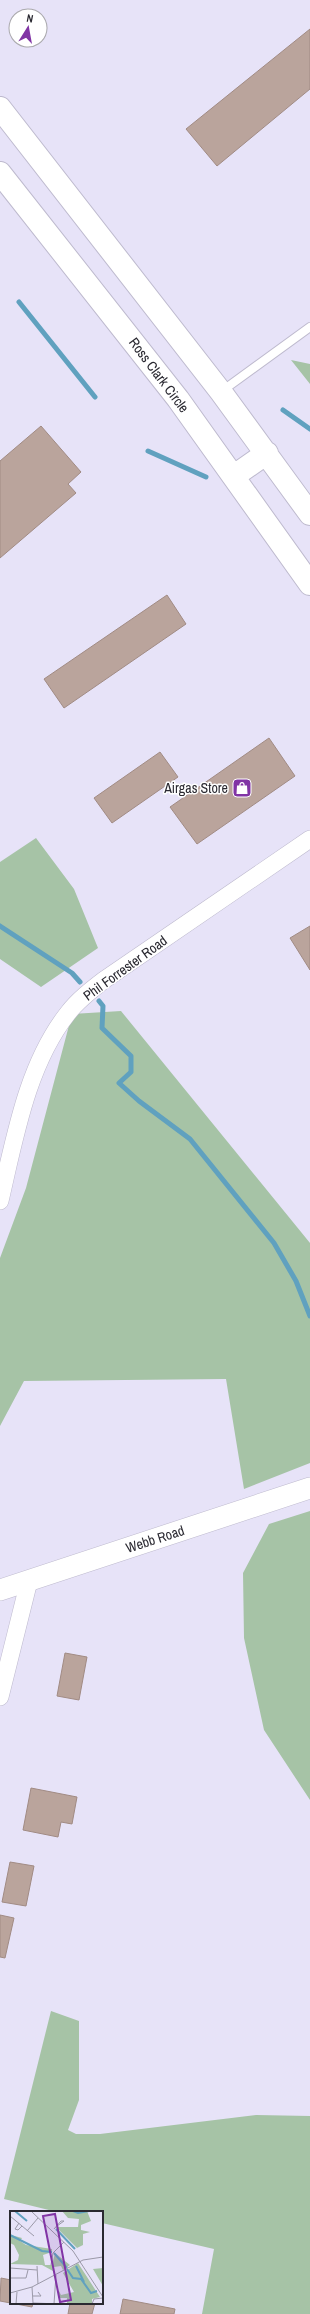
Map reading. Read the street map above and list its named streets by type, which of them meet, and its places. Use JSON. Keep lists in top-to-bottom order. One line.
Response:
{"streets":{"highway":["Ross Clark Circle"],"street":["Phil Forrester Road","Webb Road"]},"places":{"shop":["Airgas Store"]},"north":"top"}
